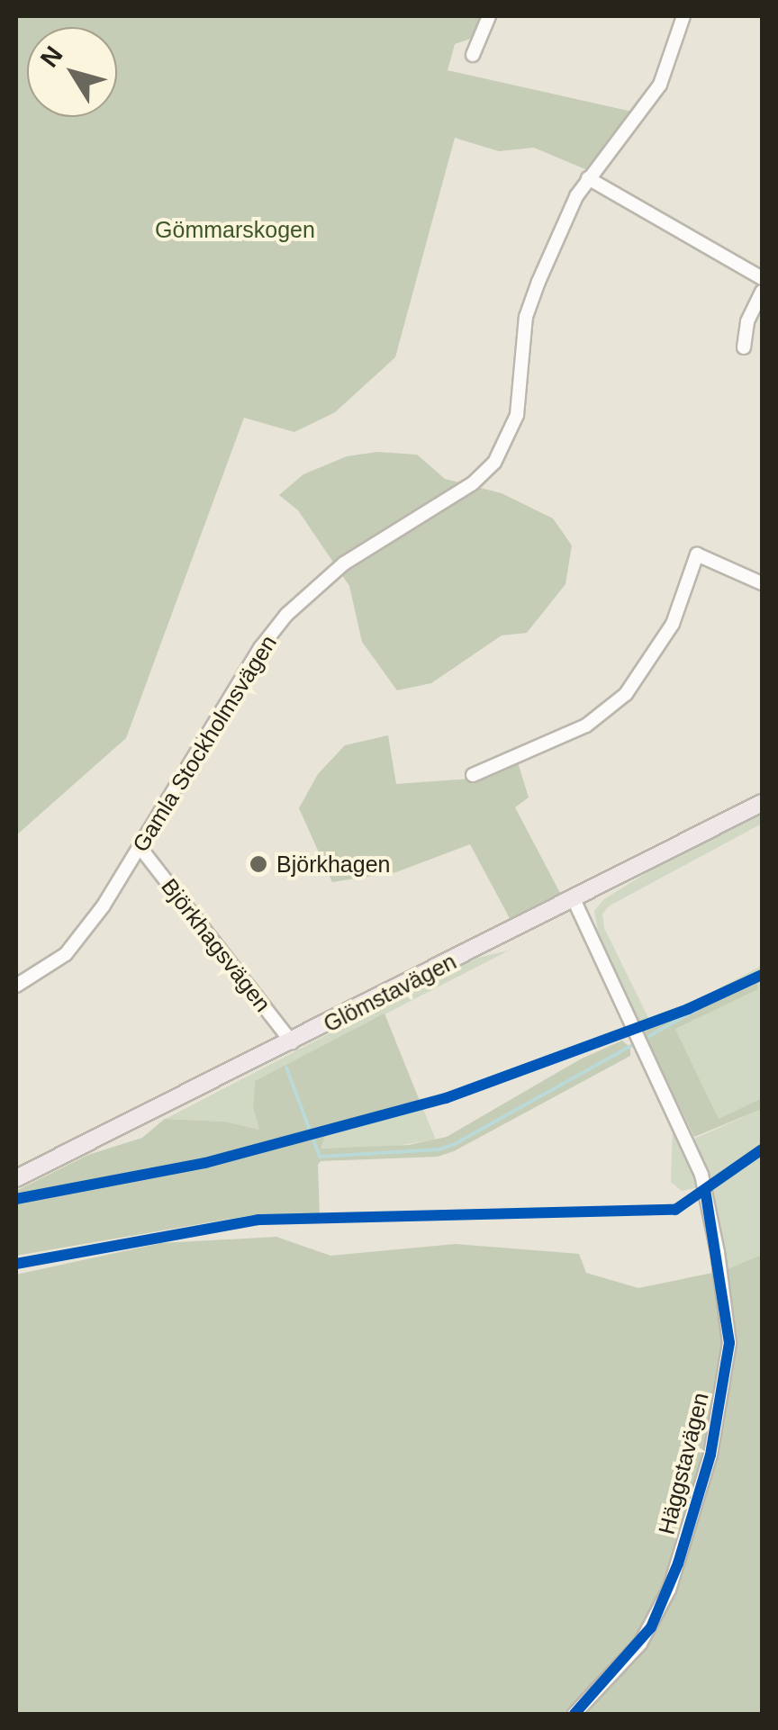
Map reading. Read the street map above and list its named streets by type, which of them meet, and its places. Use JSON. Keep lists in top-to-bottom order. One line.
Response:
{"streets":{"main road":["Glömstavägen"],"street":["Gamla Stockholmsvägen","Björkhagsvägen","Häggstavägen"]},"crossings":[["Gamla Stockholmsvägen","Björkhagsvägen"],["Björkhagsvägen","Glömstavägen"],["Glömstavägen","Häggstavägen"]],"parks":["Gömmarskogen"],"places":["Björkhagen"],"north":"top left"}
